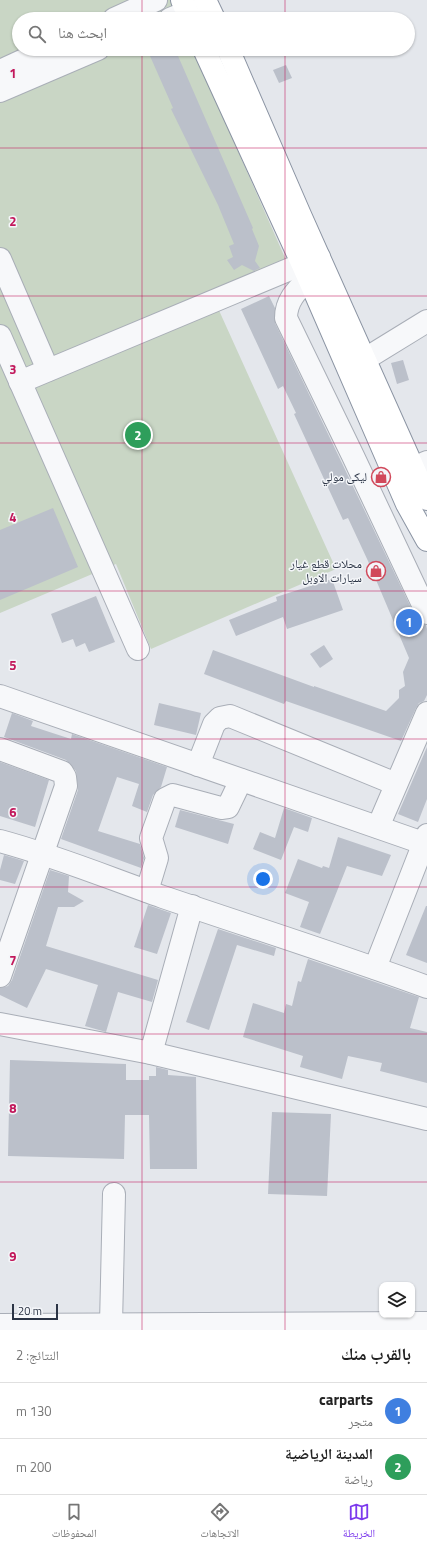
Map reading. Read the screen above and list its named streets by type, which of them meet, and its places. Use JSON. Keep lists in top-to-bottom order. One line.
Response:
{"places":{"shop":["ليكى مولي","محلات قطع غيار سيارات الاوبل"]},"scale_bar":"20 m","page":{"search":"ابحث هنا","pins":["2","1"],"scale":"20 m","heading":["بالقرب منك","النتائج: 2"],"list":[{"mark":"1","name":"carparts","note":"متجر","value":"130 m"},{"mark":"2","name":"المدينة الرياضية","note":"رياضة","value":"200 m"}],"nav":["الخريطة","الاتجاهات","المحفوظات"]},"grid":{"rows":["1","2","3","4","5","6","7","8","9"]}}
